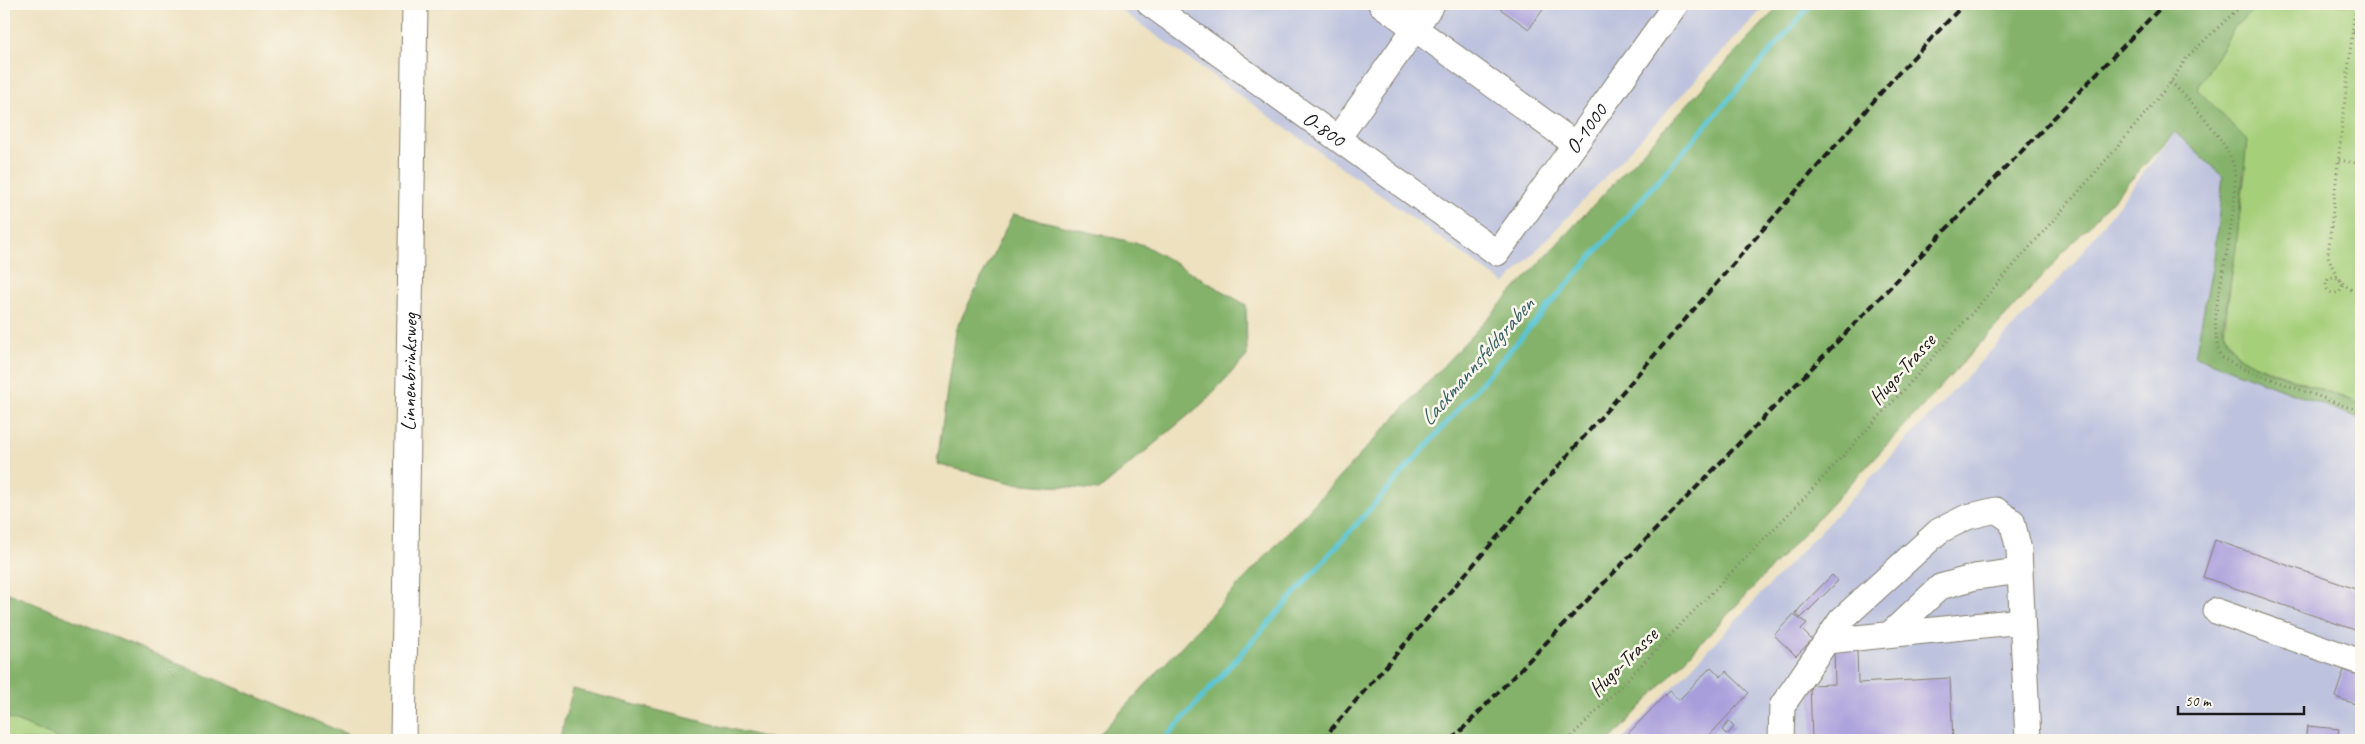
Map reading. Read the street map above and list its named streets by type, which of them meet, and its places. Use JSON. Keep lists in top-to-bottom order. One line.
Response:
{"streets":{"street":["O-800","O-1000","Linnenbrinksweg"],"path":["Hugo-Trasse"]},"crossings":[["O-800","O-1000"]],"water":["Lackmannsfeldgraben"],"scale_bar":"50 m"}
